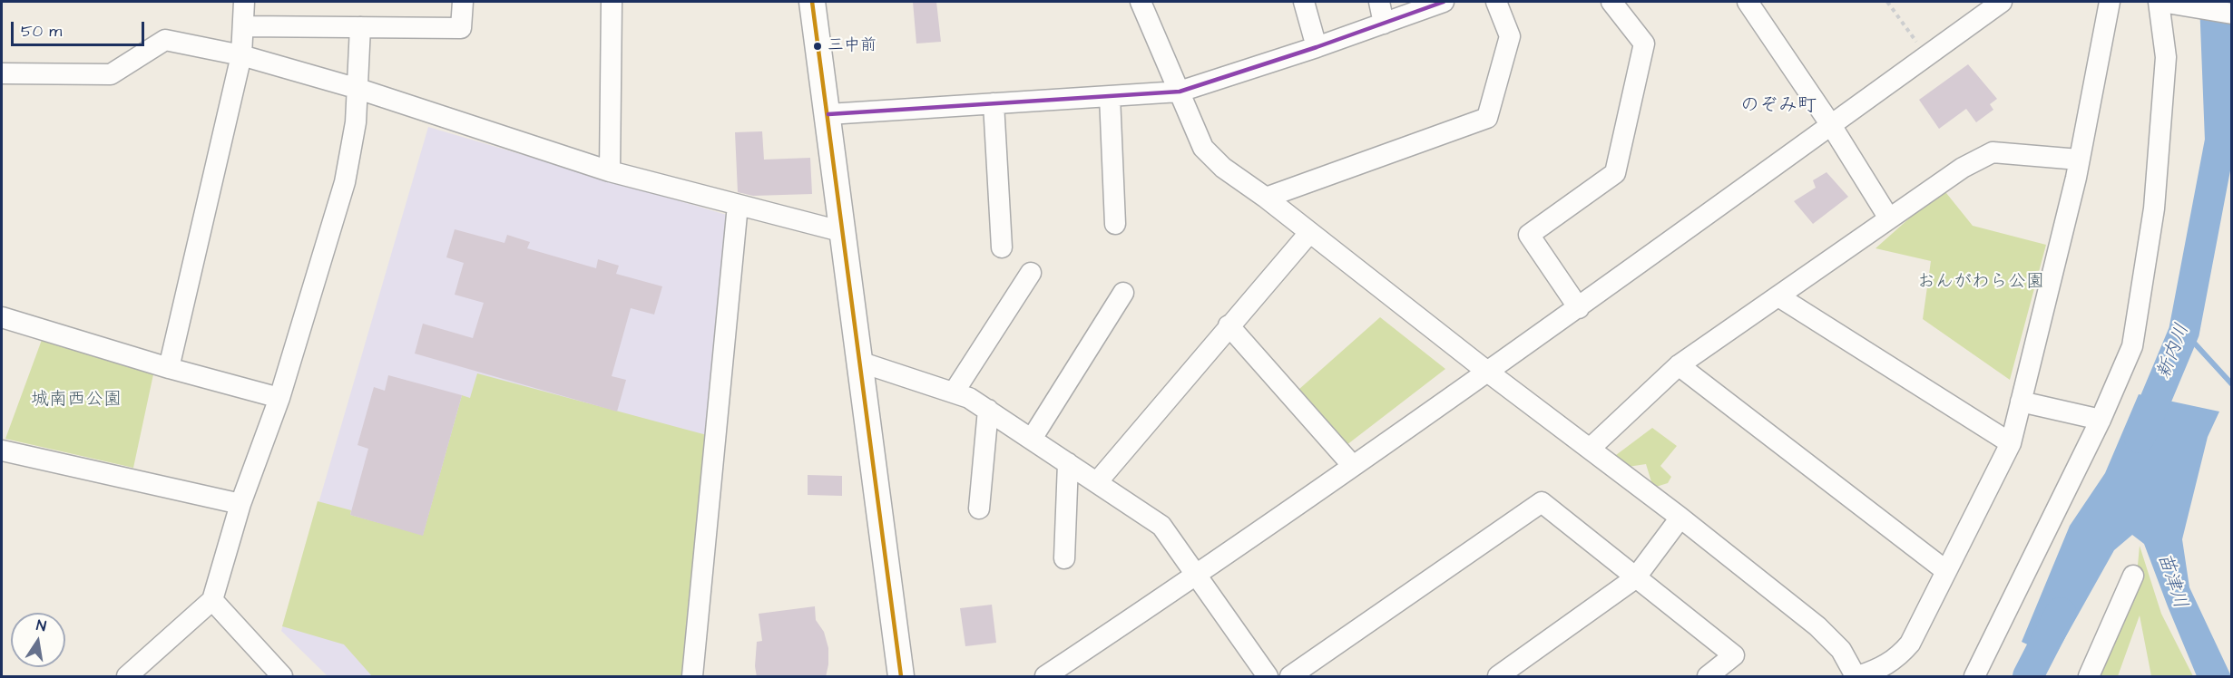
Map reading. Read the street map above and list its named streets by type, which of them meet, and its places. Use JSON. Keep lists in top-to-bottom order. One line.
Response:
{"districts":["のぞみ町"],"water":["新内川","苗津川"],"parks":["おんがわら公園","城南西公園"],"places":["三中前"],"scale_bar":"50 m","north":"top"}
